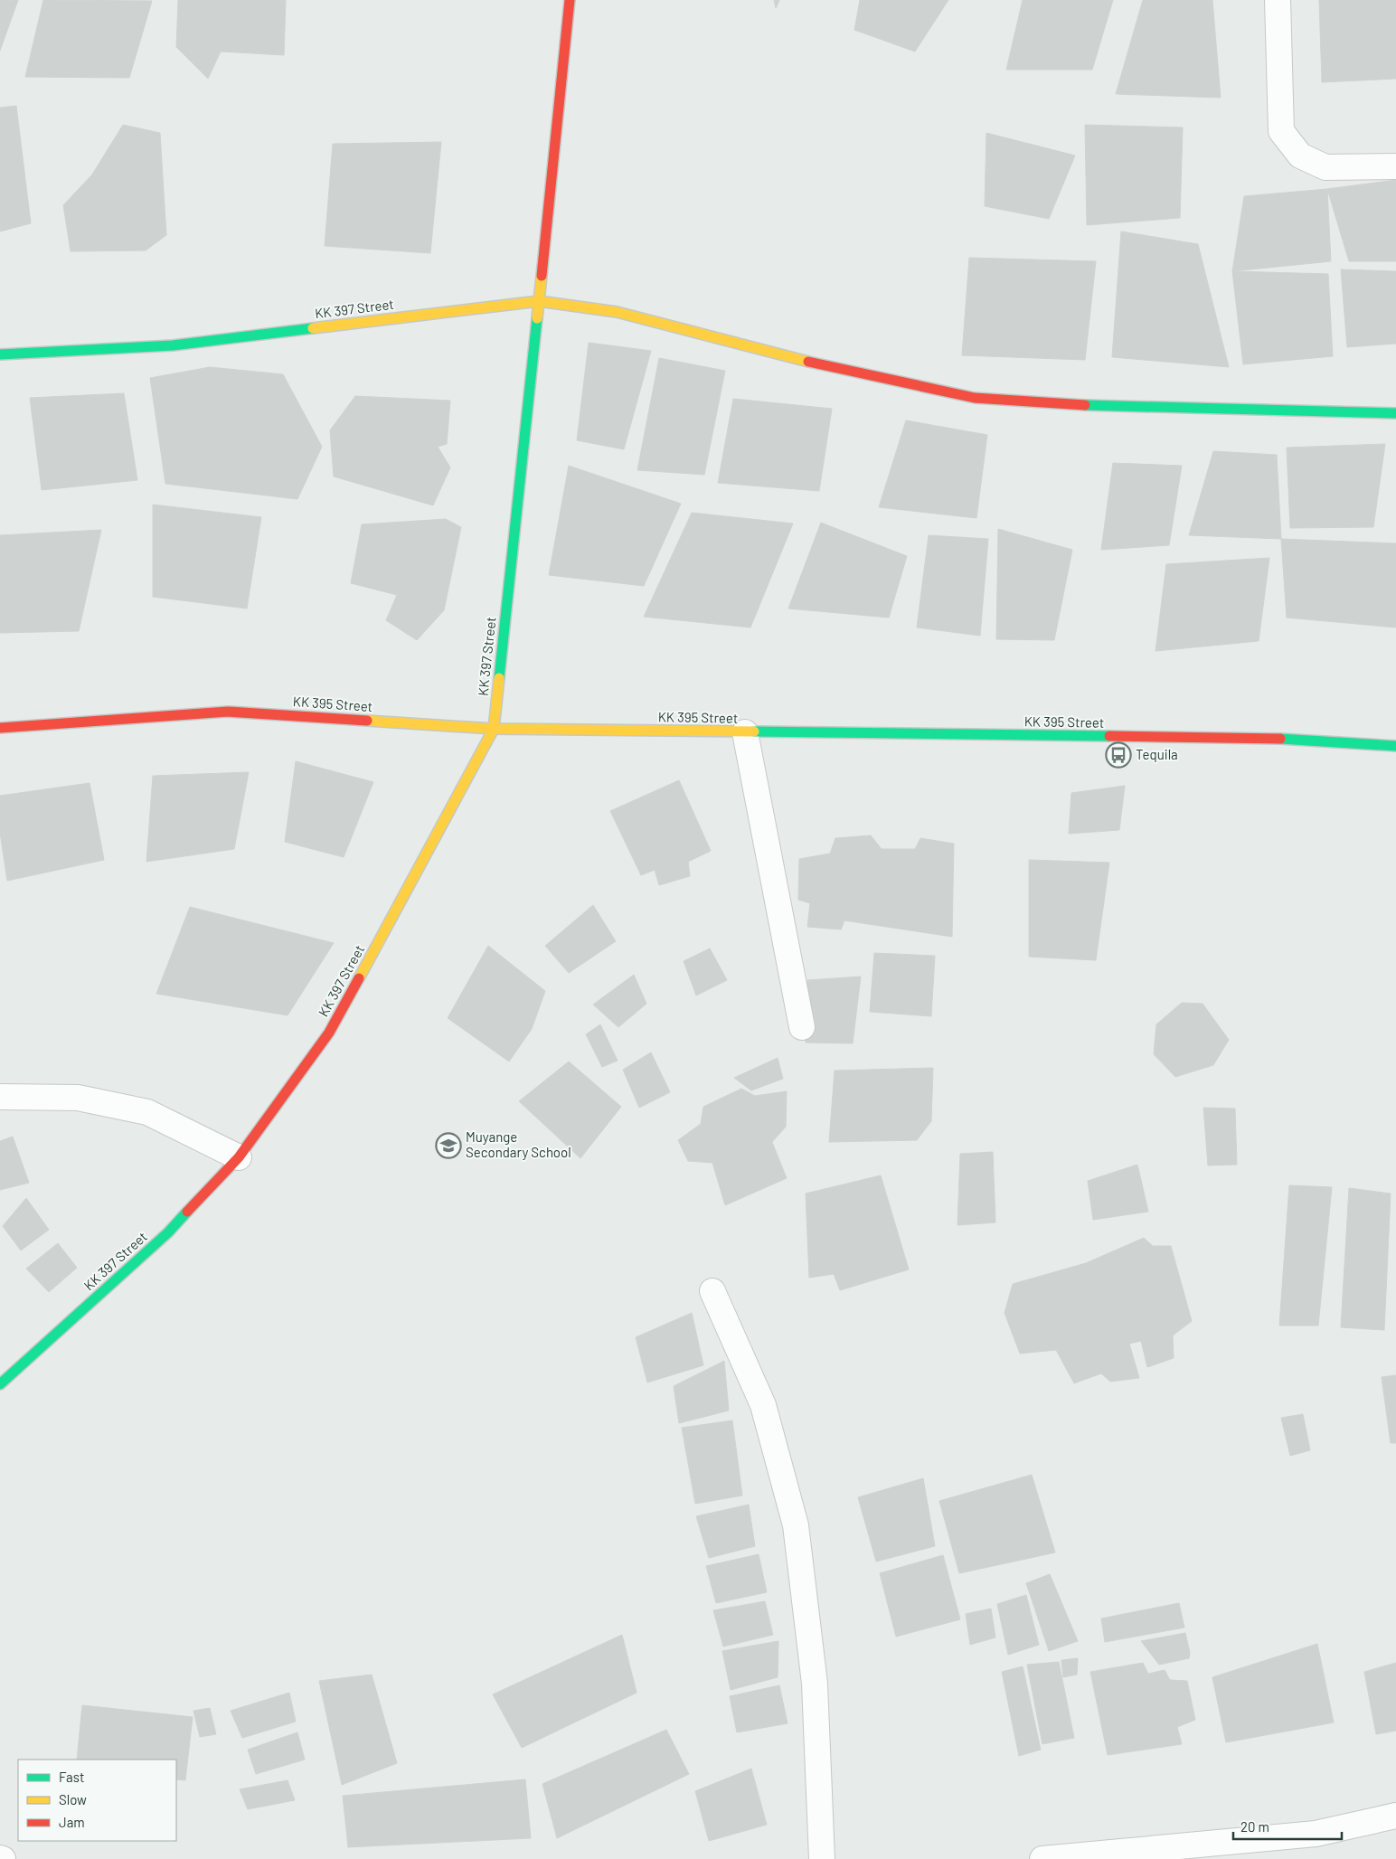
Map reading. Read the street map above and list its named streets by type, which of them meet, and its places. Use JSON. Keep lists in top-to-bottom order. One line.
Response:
{"streets":{"street":["KK 397 Street","KK 395 Street"]},"crossings":[["KK 397 Street","KK 395 Street"]],"places":{"bus stop":["Tequila"],"school or university":["Muyange Secondary School"]},"legend":["Fast","Slow","Jam"],"scale_bar":"20 m"}
